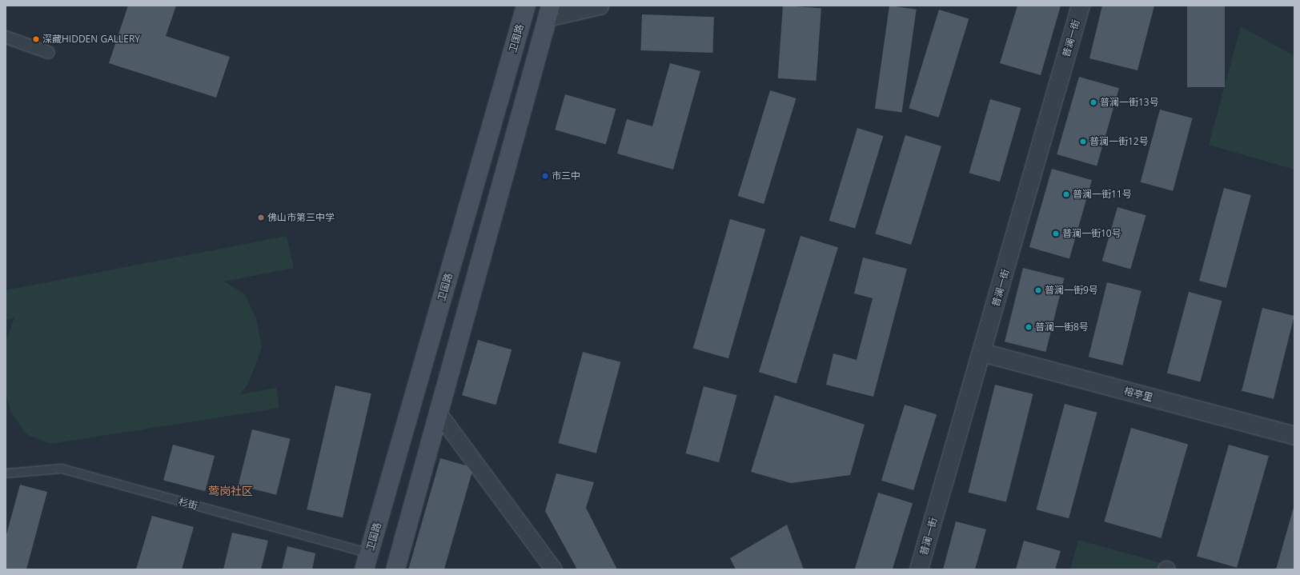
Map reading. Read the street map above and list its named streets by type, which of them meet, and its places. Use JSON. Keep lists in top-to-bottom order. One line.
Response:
{"streets":{"main road":["卫国路"],"street":["普澜一街","榕亭里"],"lane":["杉街"]},"crossings":[["卫国路","杉街"],["普澜一街","榕亭里"]],"districts":["莺岗社区"],"places":["深藏HIDDEN GALLERY","普澜一街13号","普澜一街12号","市三中","普澜一街11号","佛山市第三中学","普澜一街10号","普澜一街9号","普澜一街8号"]}
